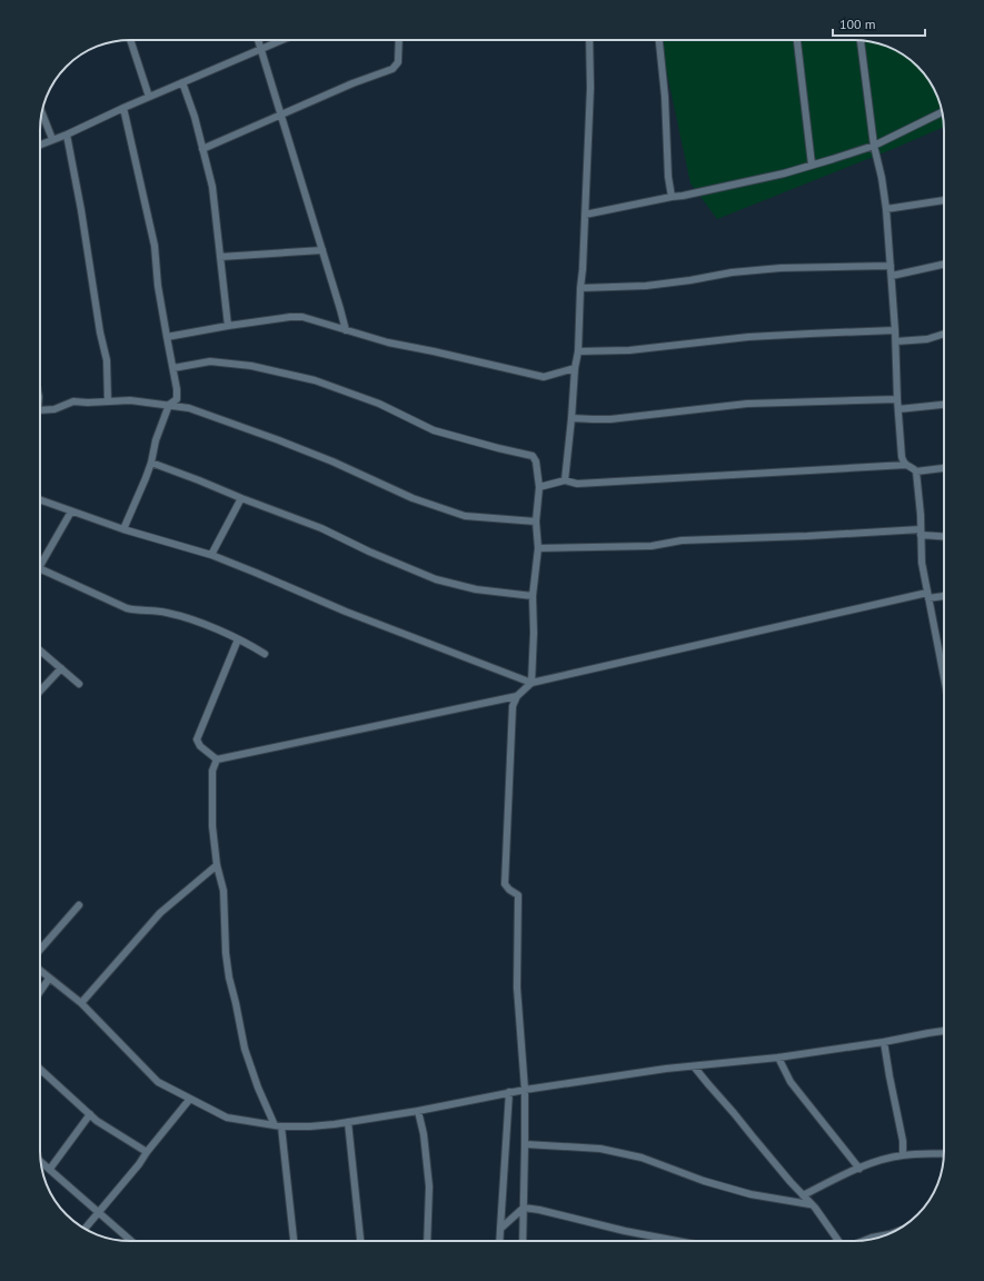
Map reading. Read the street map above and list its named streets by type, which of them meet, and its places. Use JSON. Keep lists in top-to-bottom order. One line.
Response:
{"scale_bar":"100 m"}
